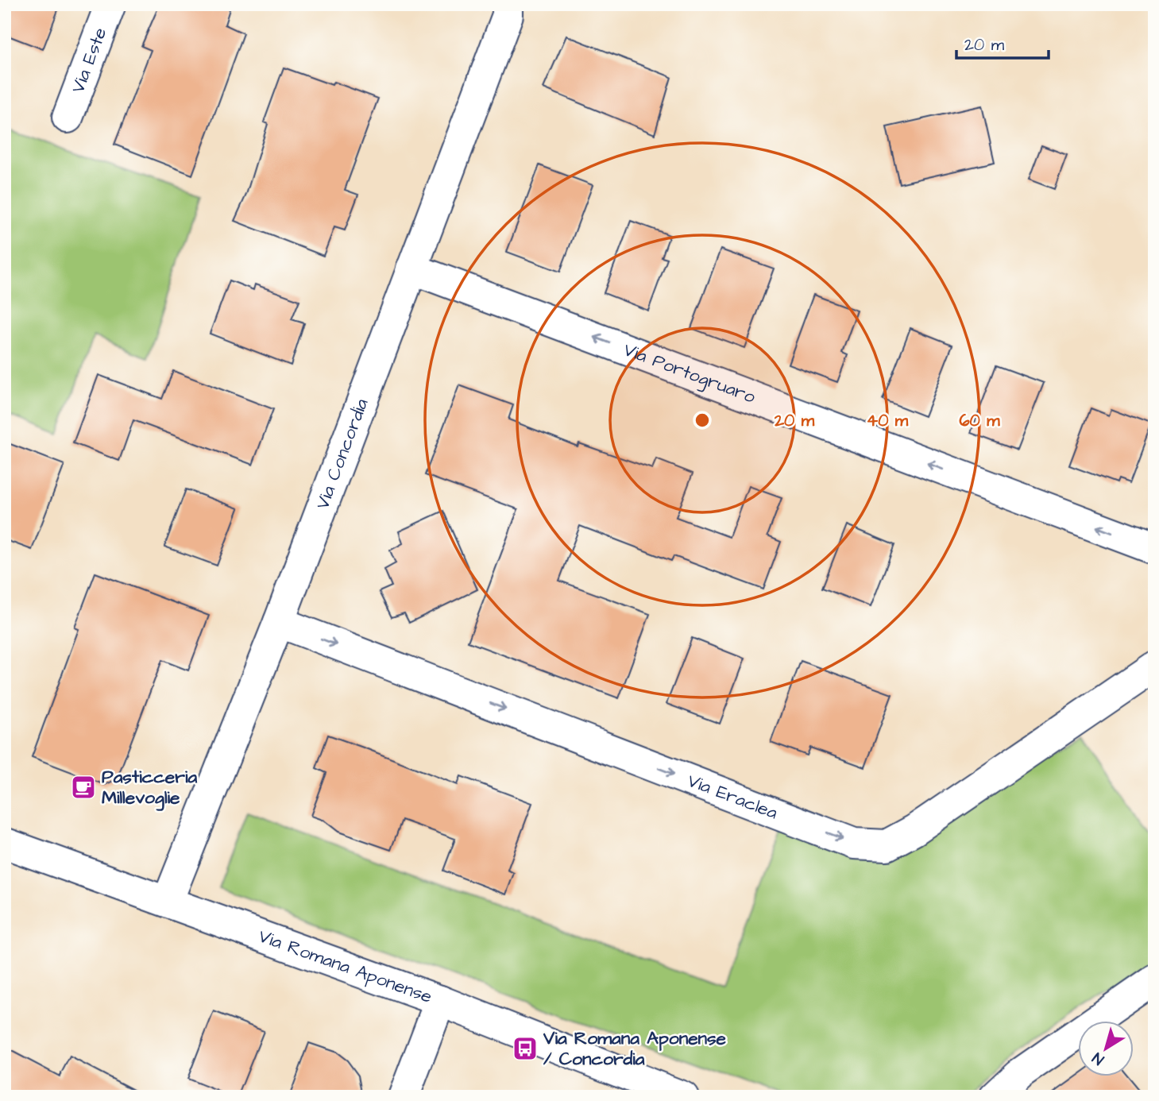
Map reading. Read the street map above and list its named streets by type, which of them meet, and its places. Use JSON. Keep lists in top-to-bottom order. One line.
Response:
{"streets":{"street":["Via Este","Via Portogruaro","Via Concordia","Via Eraclea","Via Romana Aponense"]},"crossings":[["Via Portogruaro","Via Concordia"],["Via Concordia","Via Eraclea"],["Via Concordia","Via Romana Aponense"]],"one_way":["Via Portogruaro","Via Eraclea"],"places":{"cafe":["Pasticceria Millevoglie"],"bus stop":["Via Romana Aponense / Concordia"]},"scale_bar":"20 m","north":"bottom left","rings":["20 m","40 m","60 m"]}
